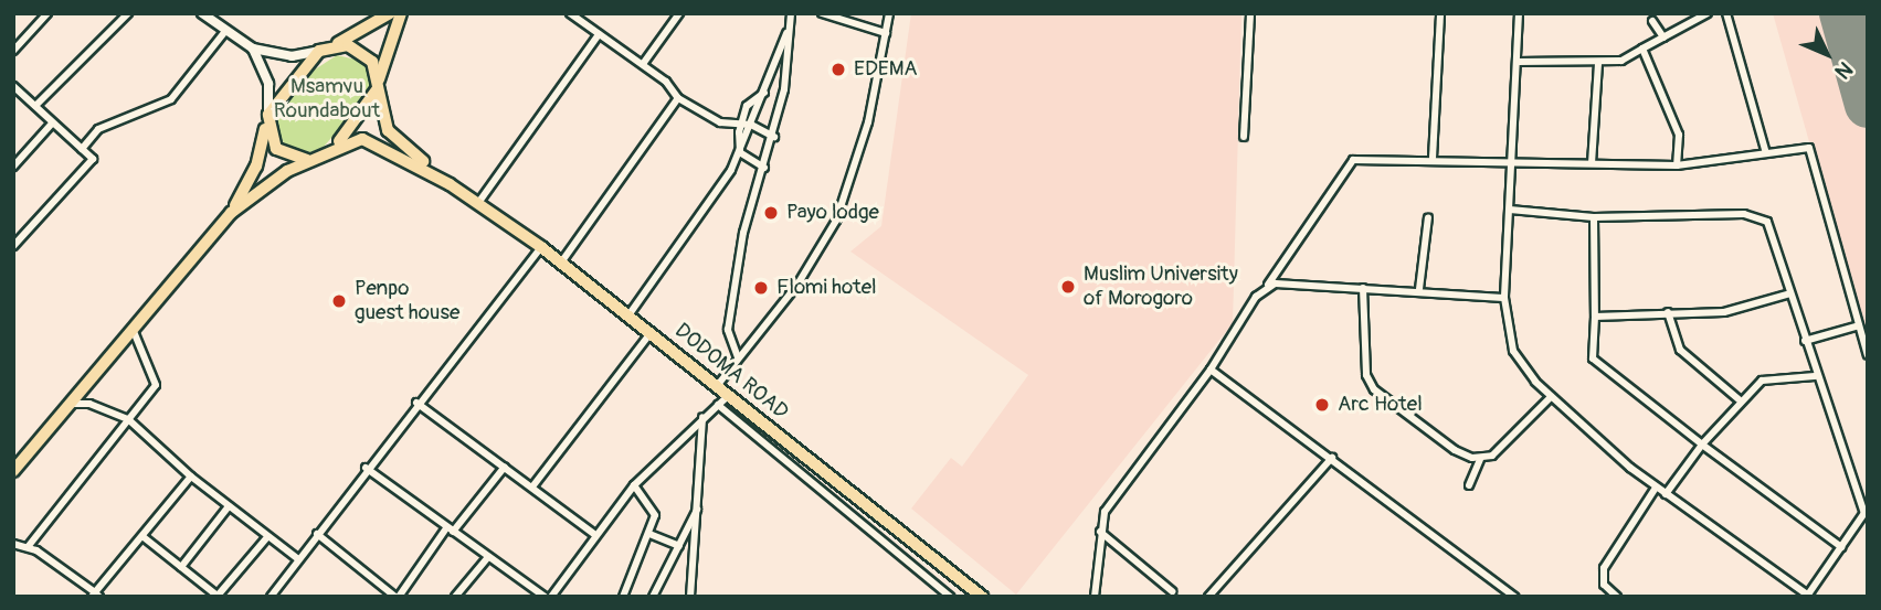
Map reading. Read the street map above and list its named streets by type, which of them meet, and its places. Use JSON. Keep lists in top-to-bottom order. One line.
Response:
{"streets":{"highway":["DODOMA ROAD"]},"parks":["Msamvu Roundabout"],"places":["EDEMA","Payo lodge","Muslim University of Morogoro","Flomi hotel","Penpo guest house","Arc Hotel"],"north":"bottom right"}
